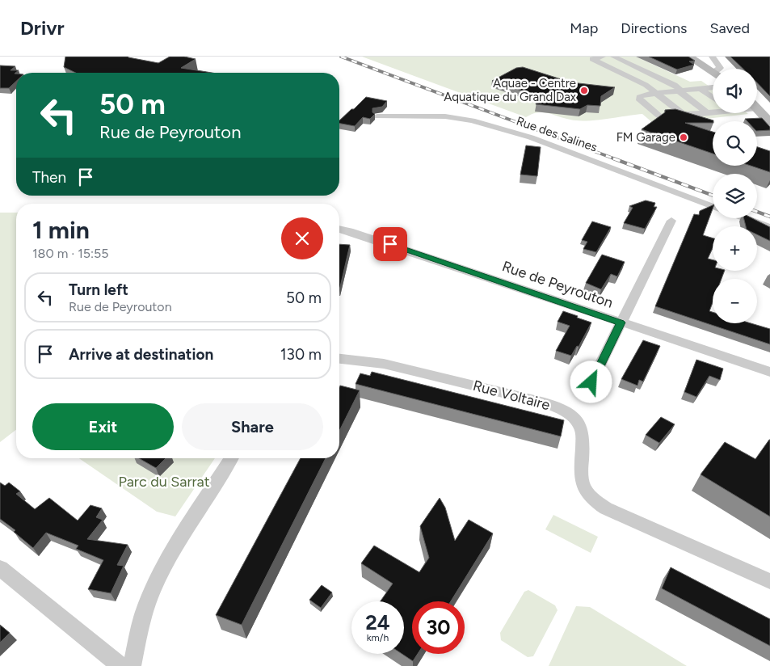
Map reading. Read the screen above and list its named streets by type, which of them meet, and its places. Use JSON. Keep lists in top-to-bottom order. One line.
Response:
{"streets":{"street":["Rue des Salines","Rue de Peyrouton","Rue Voltaire"]},"parks":["Parc du Sarrat"],"places":["Aquae - Centre Aquatique du Grand Dax","FM Garage"],"page":{"header":"Drivr","nav":["Map","Directions","Saved"],"map_buttons":["+","−"],"turn":["50 m","Rue de Peyrouton"],"then":"Then","heading":["1 min","180 m · 15:55"],"list":[{"name":"Turn left","note":"Rue de Peyrouton","value":"50 m"},{"name":"Arrive at destination","value":"130 m"}],"buttons":["Exit","Share"],"speed":"24 km/h","limit":"30"}}
